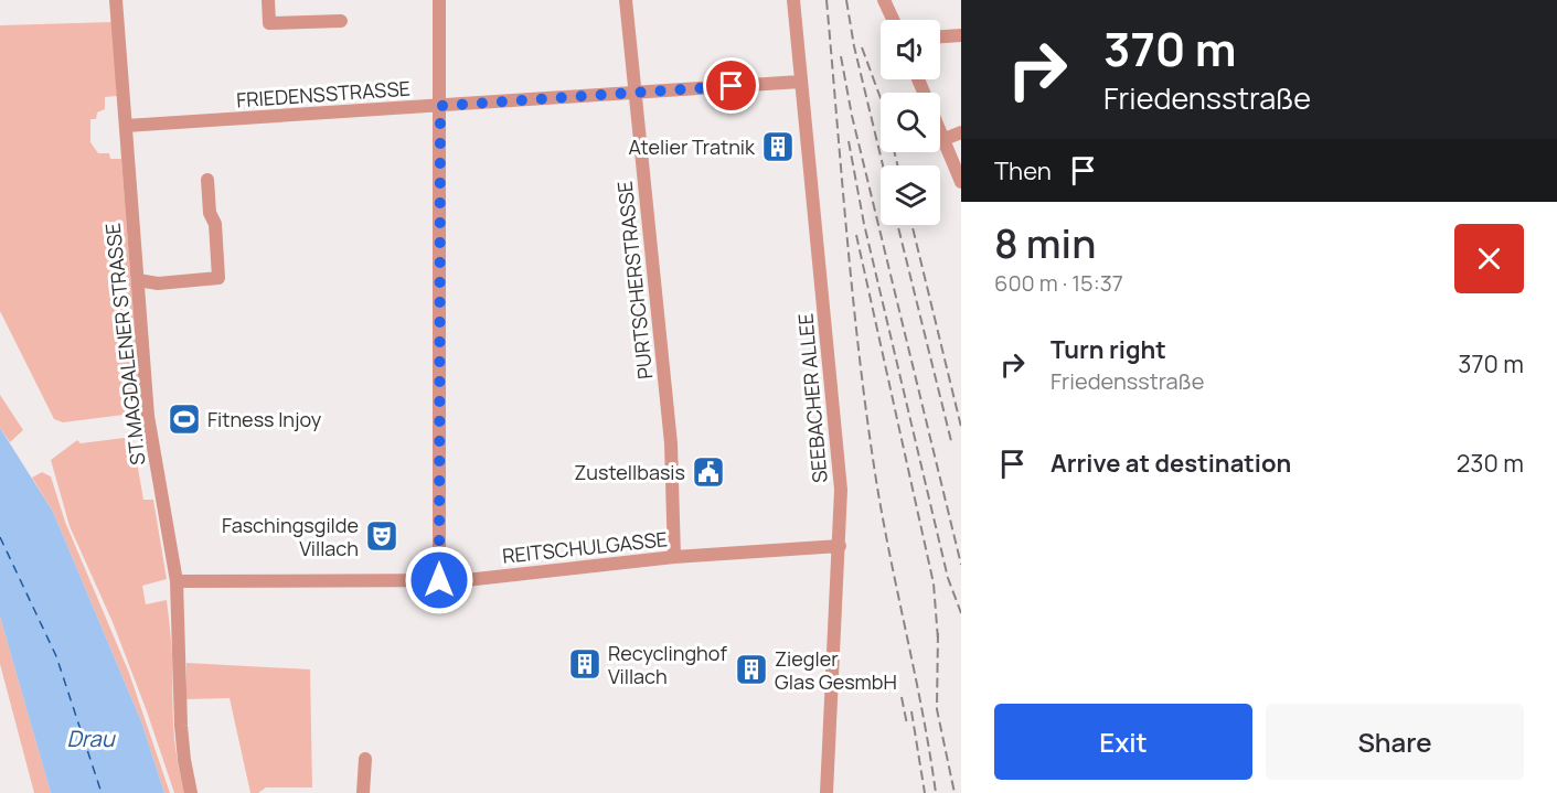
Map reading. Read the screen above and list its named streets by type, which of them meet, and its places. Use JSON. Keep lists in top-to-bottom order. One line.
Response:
{"streets":{"street":["FRIEDENSSTRASSE","PURTSCHERSTRASSE","ST.MAGDALENER STRASSE","SEEBACHER ALLEE","REITSCHULGASSE"]},"crossings":[["FRIEDENSSTRASSE","PURTSCHERSTRASSE"],["FRIEDENSSTRASSE","ST.MAGDALENER STRASSE"],["FRIEDENSSTRASSE","SEEBACHER ALLEE"],["PURTSCHERSTRASSE","REITSCHULGASSE"],["ST.MAGDALENER STRASSE","REITSCHULGASSE"],["SEEBACHER ALLEE","REITSCHULGASSE"]],"water":["Drau"],"places":{"building":["Atelier Tratnik","Recyclinghof Villach","Ziegler Glas GesmbH"],"sports":["Fitness Injoy"],"public building":["Zustellbasis"],"theatre":["Faschingsgilde Villach"]},"page":{"turn":["370 m","Friedensstraße"],"then":"Then","heading":["8 min","600 m · 15:37"],"list":[{"name":"Turn right","note":"Friedensstraße","value":"370 m"},{"name":"Arrive at destination","value":"230 m"}],"buttons":["Exit","Share"]}}
